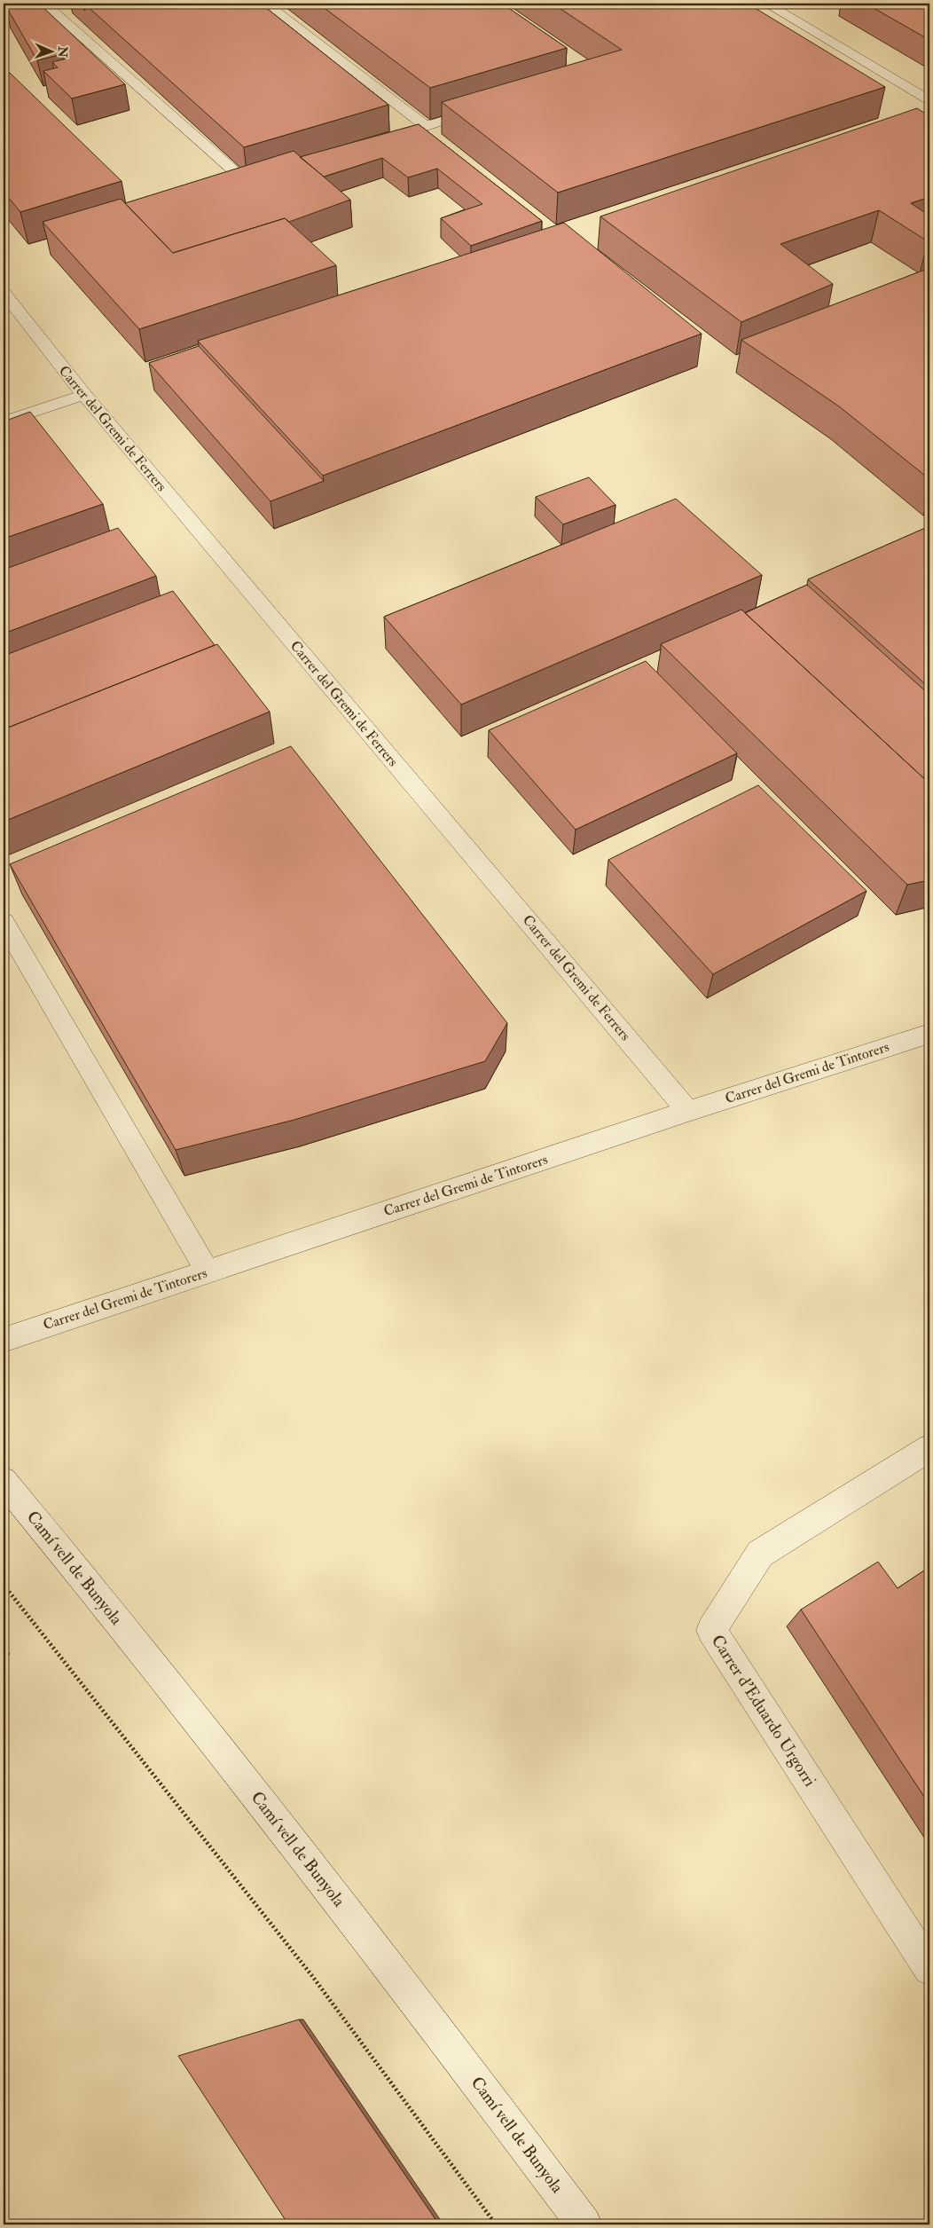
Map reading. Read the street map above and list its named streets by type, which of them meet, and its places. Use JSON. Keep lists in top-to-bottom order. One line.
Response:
{"streets":{"street":["Carrer del Gremi de Ferrers","Carrer del Gremi de Tintorers","Camí vell de Bunyola","Carrer d'Eduardo Urgorri"]},"crossings":[["Carrer del Gremi de Ferrers","Carrer del Gremi de Tintorers"]],"north":"right"}
